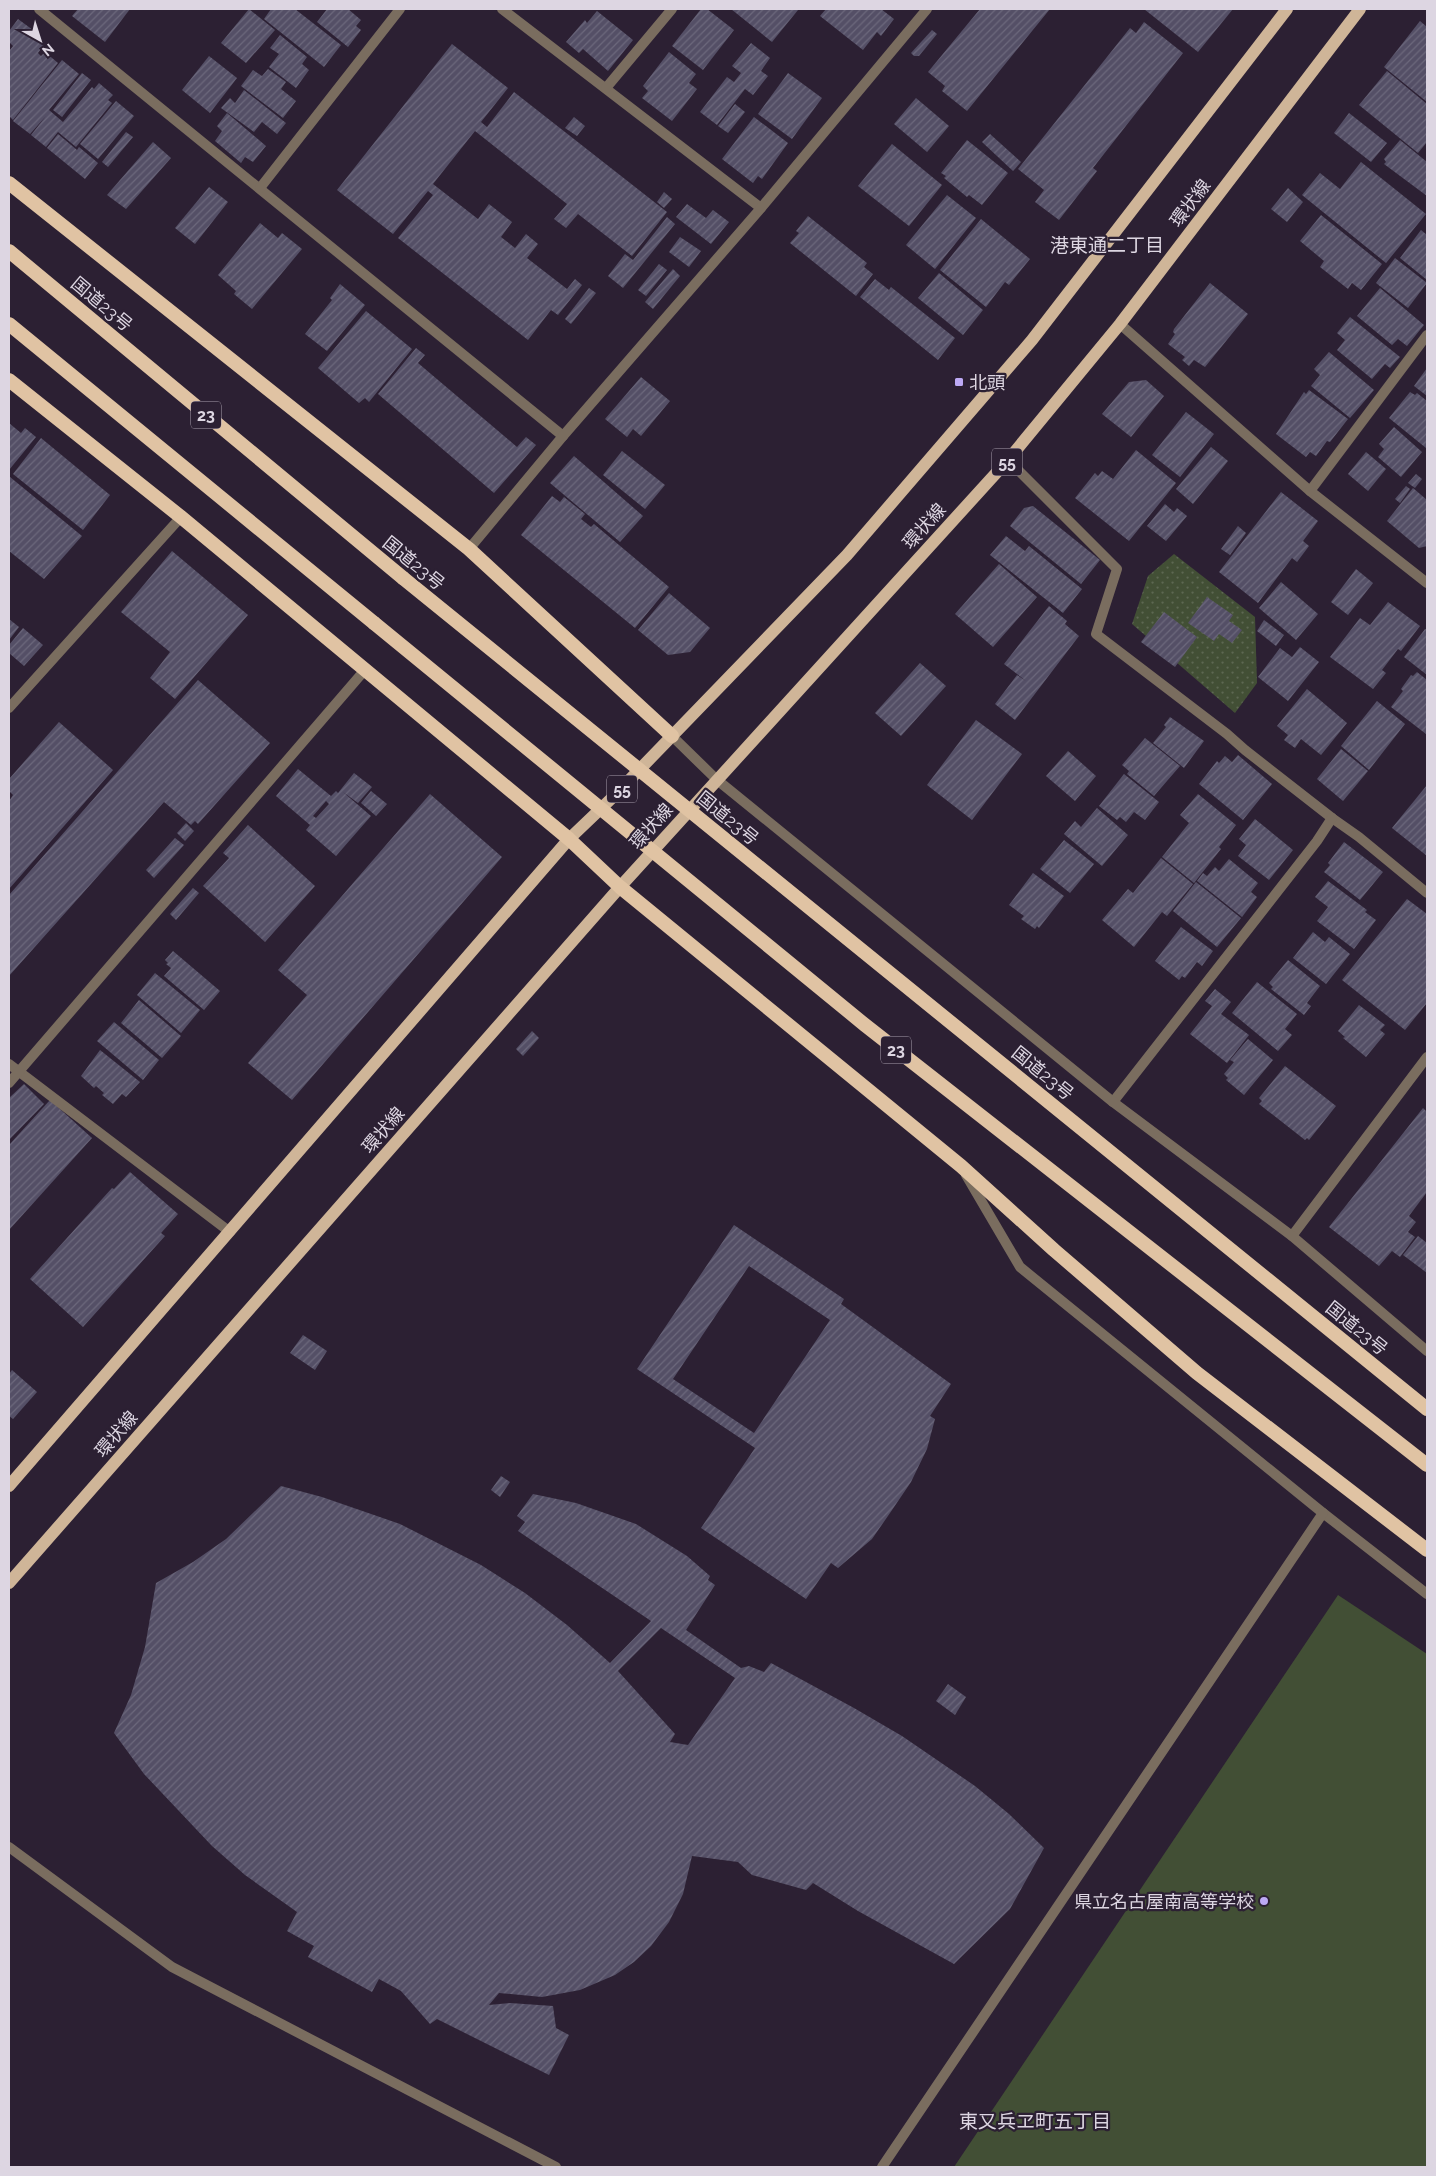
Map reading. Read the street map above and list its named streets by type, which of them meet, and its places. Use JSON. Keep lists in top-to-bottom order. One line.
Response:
{"streets":{"highway":["国道23号","23"],"main road":["環状線","55"]},"districts":["港東通二丁目","東又兵ヱ町五丁目"],"places":{"transit":["北頭"],"other":["県立名古屋南高等学校"]},"north":"bottom right"}
